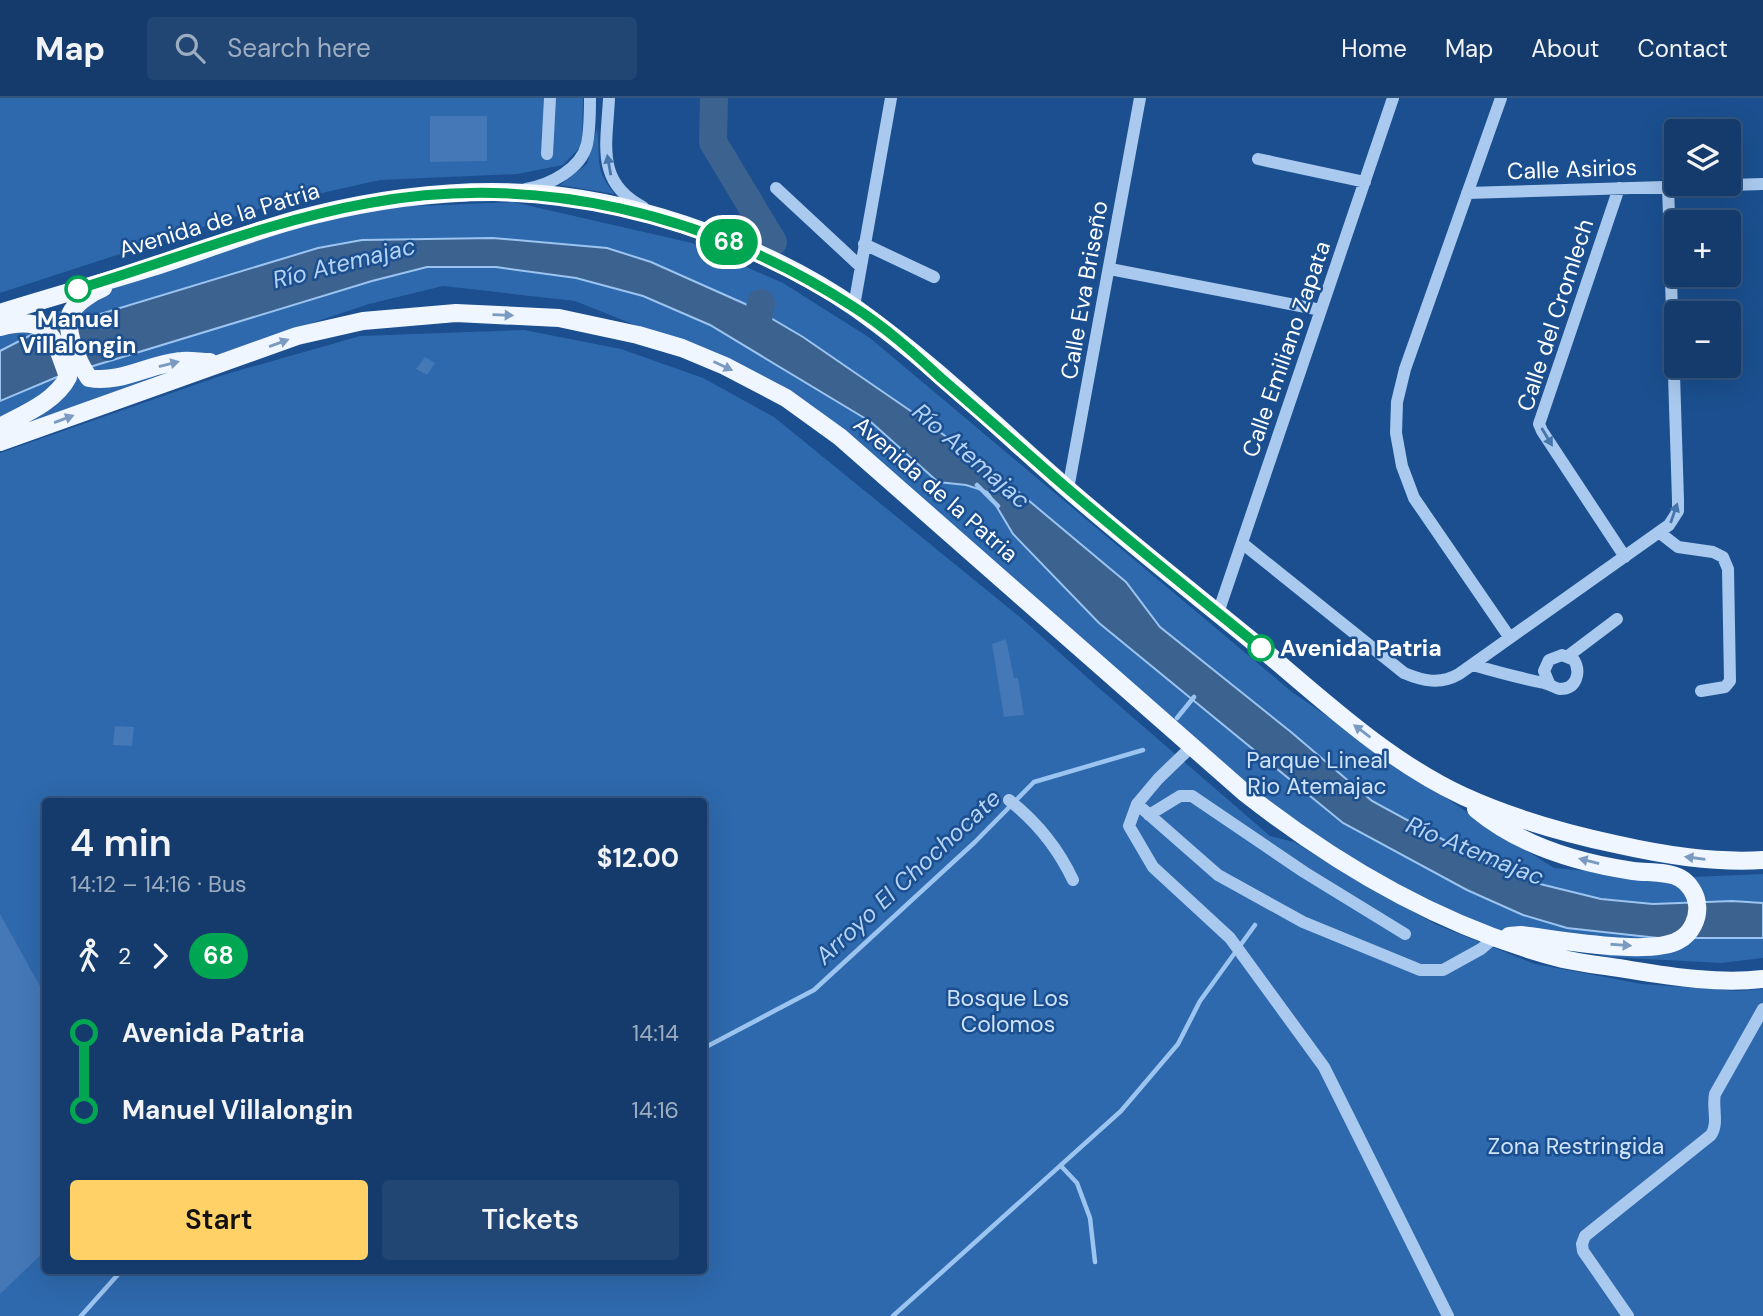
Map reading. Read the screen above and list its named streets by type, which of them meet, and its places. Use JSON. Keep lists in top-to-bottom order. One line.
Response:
{"streets":{"main road":["Avenida de la Patria"],"street":["Calle Asirios","Calle Eva Briseño","Calle del Cromlech","Calle Emiliano Zapata"]},"crossings":[["Calle Asirios","Calle del Cromlech"],["Avenida de la Patria","Calle Eva Briseño"],["Avenida de la Patria","Calle Emiliano Zapata"]],"water":["Río Atemajac","Arroyo El Chochocate"],"parks":["Parque Lineal Rio Atemajac","Bosque Los Colomos","Zona Restringida"],"places":["Manuel Villalongin","Avenida Patria"],"lines":["bus line 68"],"page":{"header":"Map","search":"Search here","nav":["Home","Map","About","Contact"],"on_map":"68","map_buttons":["+","−"],"heading":["4 min","14:12 – 14:16 · Bus","$12.00"],"legs":["2","68"],"list":[{"name":"Avenida Patria","value":"14:14"},{"name":"Manuel Villalongin","value":"14:16"}],"buttons":["Start","Tickets"]}}
